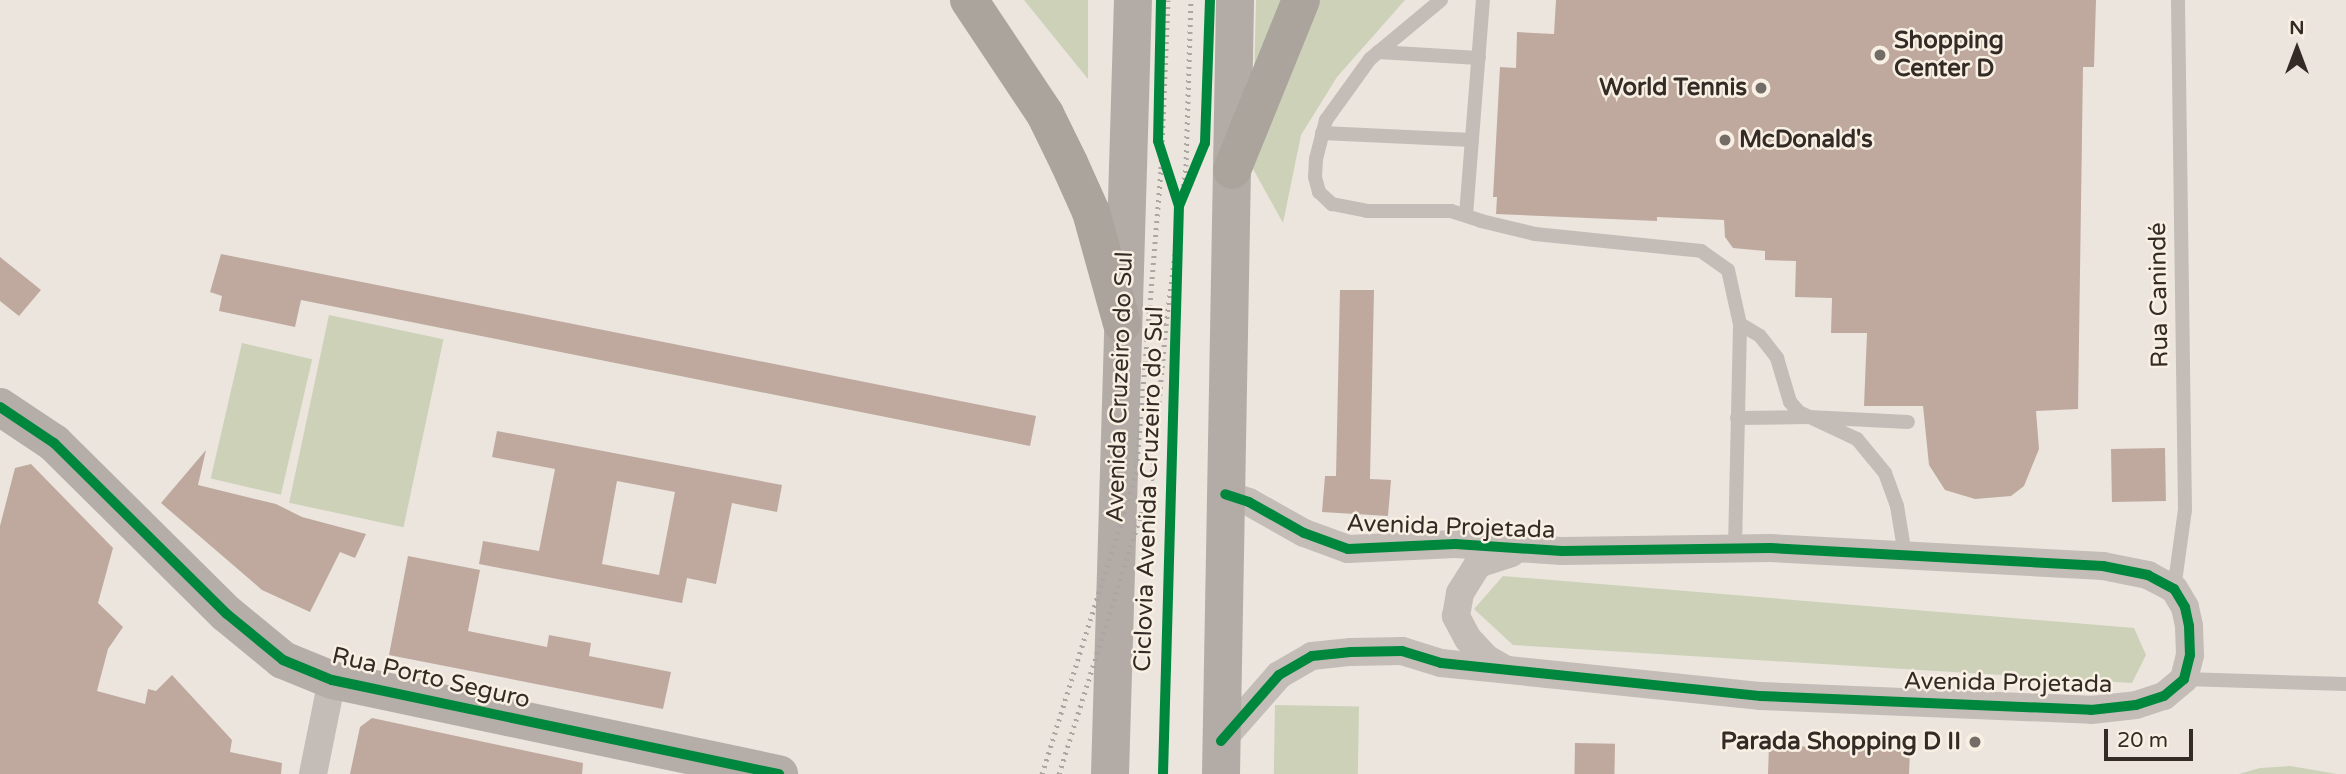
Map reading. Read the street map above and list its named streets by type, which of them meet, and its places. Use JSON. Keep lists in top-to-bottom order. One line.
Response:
{"streets":{"main road":["Avenida Cruzeiro do Sul"],"street":["Avenida Projetada","Rua Porto Seguro"],"lane":["Rua Canindé"],"cycle path":["Ciclovia Avenida Cruzeiro do Sul"]},"crossings":[["Rua Canindé","Avenida Projetada"]],"places":["Shopping Center D","World Tennis","McDonald's","Parada Shopping D II"],"scale_bar":"20 m","north":"top"}
